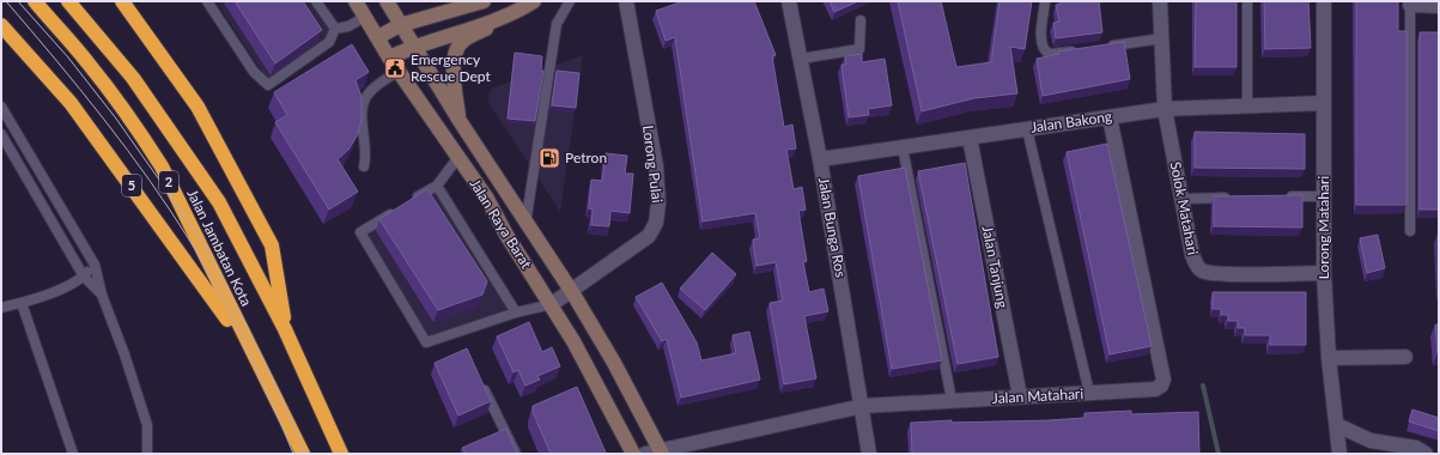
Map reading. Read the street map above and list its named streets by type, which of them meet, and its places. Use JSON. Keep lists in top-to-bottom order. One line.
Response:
{"streets":{"highway":["2","5","Jalan Jambatan Kota"],"main road":["Jalan Raya Barat"],"street":["Jalan Bakong","Lorong Pulai","Solok Matahari","Jalan Bunga Ros","Lorong Matahari","Jalan Tanjung","Jalan Matahari"]},"crossings":[["Jalan Bakong","Solok Matahari"],["Jalan Bakong","Jalan Bunga Ros"],["Jalan Bakong","Lorong Matahari"],["Jalan Bakong","Jalan Tanjung"],["Jalan Bakong","Jalan Matahari"],["Lorong Pulai","Jalan Raya Barat"],["5","Jalan Jambatan Kota"],["Solok Matahari","Lorong Matahari"],["Jalan Raya Barat","Jalan Matahari"],["Jalan Bunga Ros","Jalan Matahari"],["Jalan Tanjung","Jalan Matahari"]],"places":{"public building":["Emergency Rescue Dept"],"fuel station":["Petron"]}}
